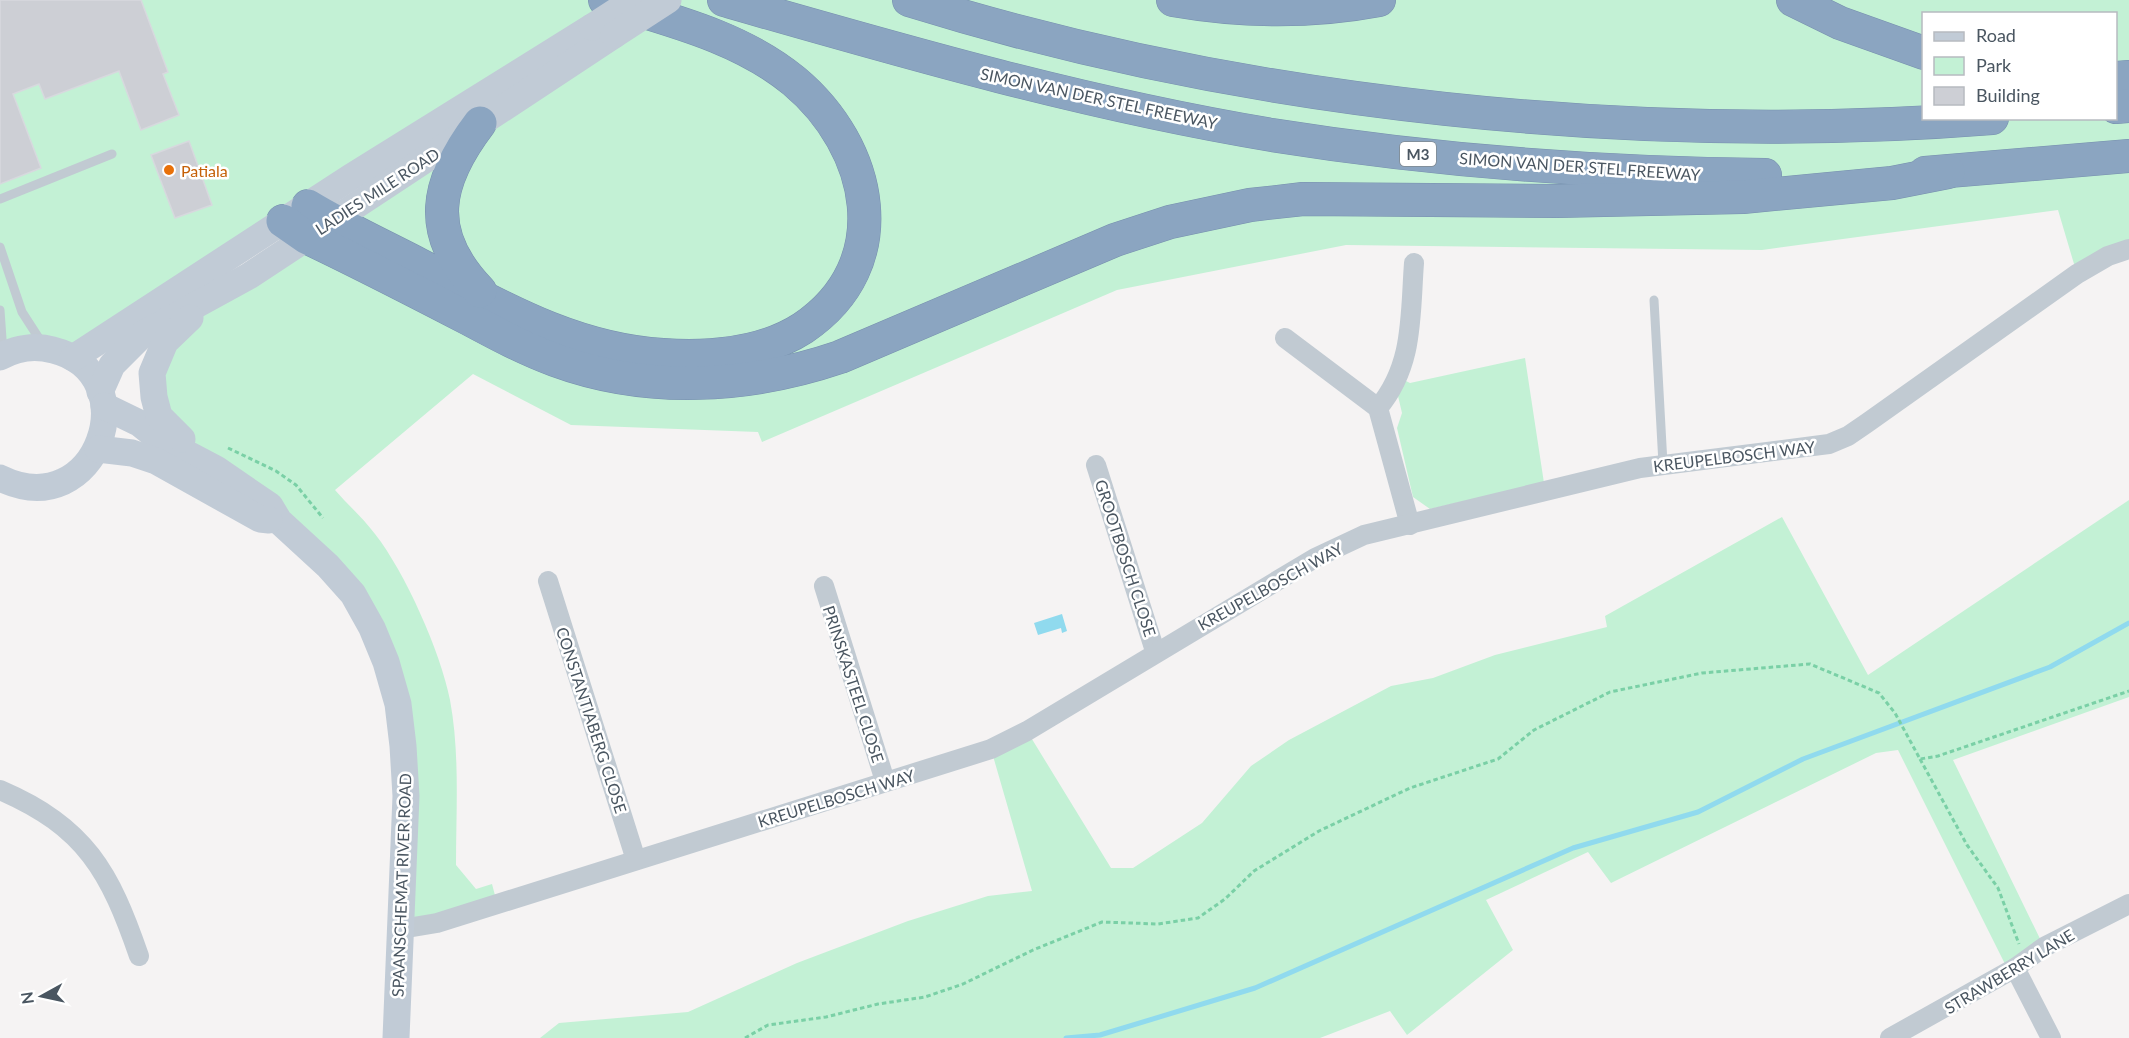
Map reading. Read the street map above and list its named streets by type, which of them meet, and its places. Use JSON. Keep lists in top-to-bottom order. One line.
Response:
{"streets":{"highway":["SIMON VAN DER STEL FREEWAY","M3"],"main road":["LADIES MILE ROAD","SPAANSCHEMAT RIVER ROAD"],"street":["KREUPELBOSCH WAY","GROOTBOSCH CLOSE","PRINSKASTEEL CLOSE","CONSTANTIABERG CLOSE","STRAWBERRY LANE"]},"crossings":[["LADIES MILE ROAD","SPAANSCHEMAT RIVER ROAD"],["KREUPELBOSCH WAY","GROOTBOSCH CLOSE"],["KREUPELBOSCH WAY","PRINSKASTEEL CLOSE"],["KREUPELBOSCH WAY","CONSTANTIABERG CLOSE"],["KREUPELBOSCH WAY","SPAANSCHEMAT RIVER ROAD"]],"places":["Patiala"],"legend":["Road","Park","Building"],"north":"left"}
